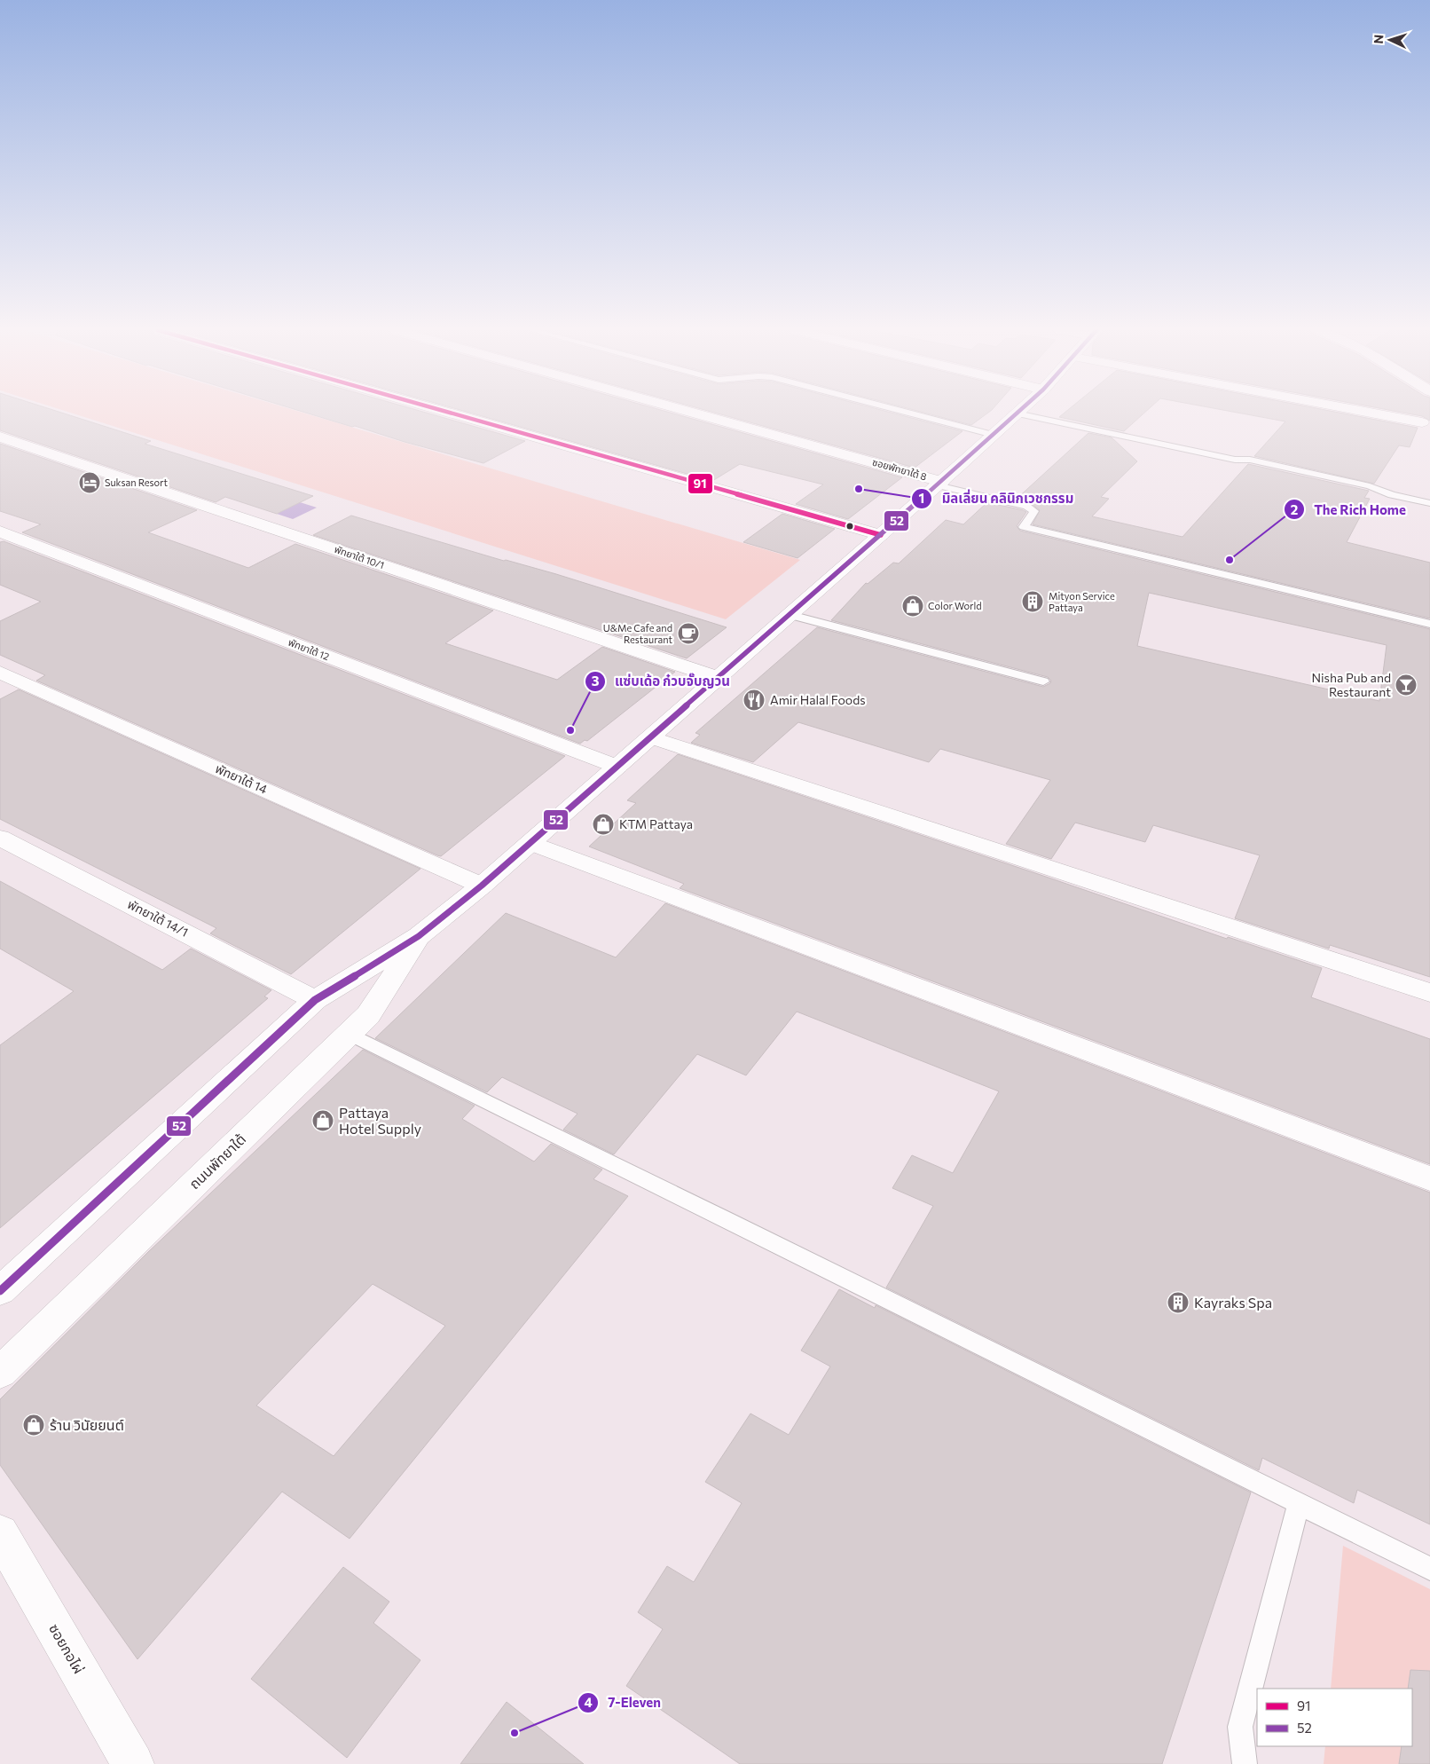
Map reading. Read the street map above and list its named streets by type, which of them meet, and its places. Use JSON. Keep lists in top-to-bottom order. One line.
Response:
{"streets":{"street":["ซอยพัทยาใต้ 8","พัทยาใต้ 10/1","พัทยาใต้ 12","พัทยาใต้ 14","พัทยาใต้ 14/1","ถนนพัทยาใต้","ซอยกอไผ่"]},"crossings":[["ซอยพัทยาใต้ 8","ถนนพัทยาใต้"],["พัทยาใต้ 10/1","ถนนพัทยาใต้"],["พัทยาใต้ 12","ถนนพัทยาใต้"],["พัทยาใต้ 14","ถนนพัทยาใต้"],["พัทยาใต้ 14/1","ถนนพัทยาใต้"]],"places":{"hotel":["Suksan Resort"],"other":["มิลเลี่ยน คลินิกเวชกรรม","The Rich Home","แซ่บเด้อ ก๋วบจั๊บญวน","7-Eleven"],"building":["Mityon Service Pattaya","Kayraks Spa"],"shop":["Color World","KTM Pattaya","Pattaya Hotel Supply","ร้าน วินัยยนต์"],"cafe":["U&Me Cafe and Restaurant"],"bar":["Nisha Pub and Restaurant"],"restaurant":["Amir Halal Foods"]},"lines":["transit line 91","transit line 52"],"legend":["91","52"],"north":"left"}
